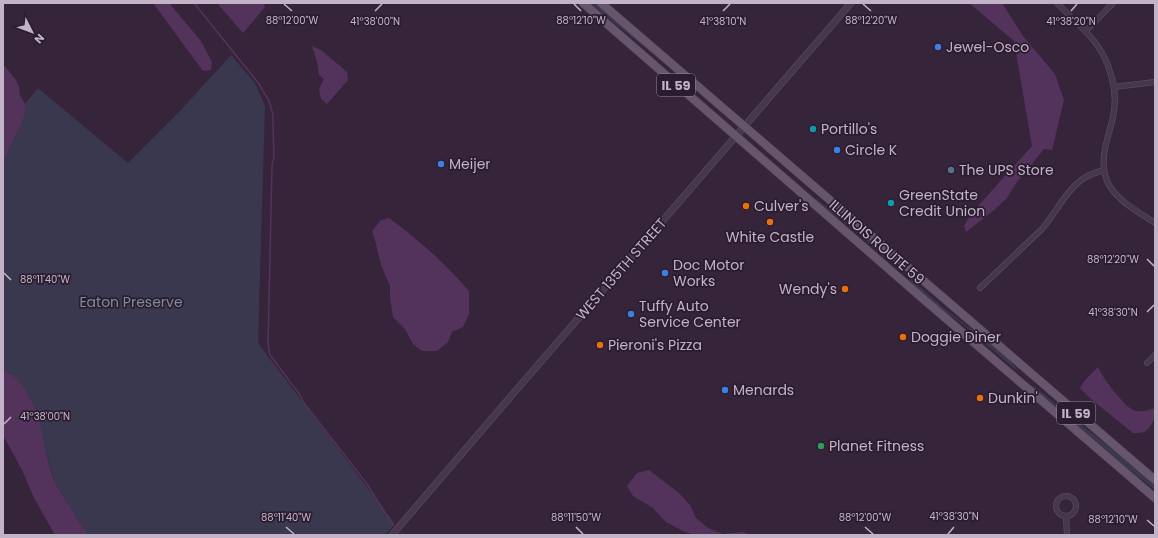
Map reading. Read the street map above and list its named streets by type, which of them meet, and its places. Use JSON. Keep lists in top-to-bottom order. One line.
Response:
{"streets":{"main road":["IL 59","ILLINOIS ROUTE 59"],"street":["WEST 135TH STREET"]},"crossings":[["ILLINOIS ROUTE 59","WEST 135TH STREET"]],"parks":["Eaton Preserve"],"places":["Jewel-Osco","Portillo's","Circle K","Meijer","The UPS Store","GreenState Credit Union","Culver's","White Castle","Doc Motor Works","Wendy's","Tuffy Auto Service Center","Doggie Diner","Pieroni's Pizza","Menards","Dunkin'","Planet Fitness"],"north":"bottom right","coordinates":["88°12'00\"W","88°12'20\"W","88°12'10\"W","41°38'00\"N","41°38'10\"N","41°38'20\"N","88°11'40\"W","41°38'30\"N","88°11'50\"W"]}
